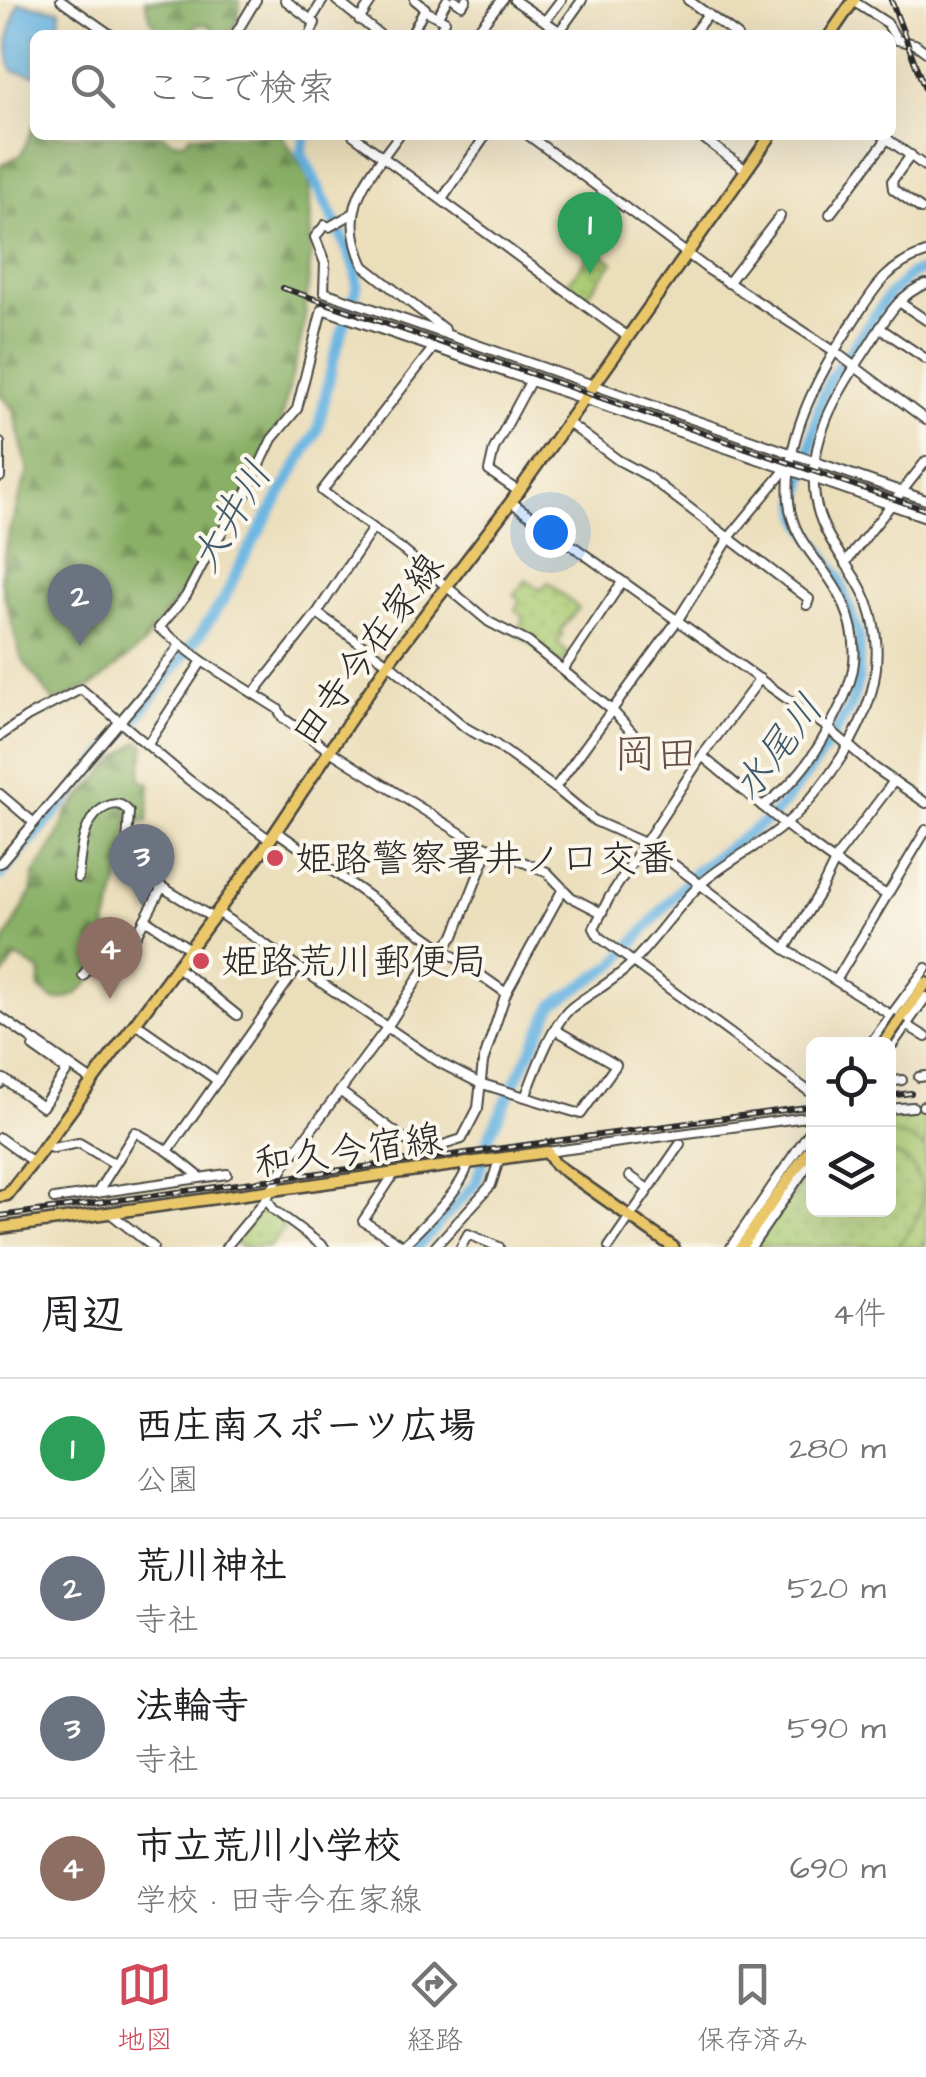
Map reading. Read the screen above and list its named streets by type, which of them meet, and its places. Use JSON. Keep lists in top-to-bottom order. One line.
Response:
{"streets":{"main road":["田寺今在家線","和久今宿線"]},"districts":["岡田"],"water":["大井川","水尾川"],"places":["姫路警察署井ノ口交番","姫路荒川郵便局"],"page":{"search":"ここで検索","pins":["1","2","3","4"],"heading":["周辺","4件"],"list":[{"mark":"1","name":"西庄南スポーツ広場","note":"公園","value":"280 m"},{"mark":"2","name":"荒川神社","note":"寺社","value":"520 m"},{"mark":"3","name":"法輪寺","note":"寺社","value":"590 m"},{"mark":"4","name":"市立荒川小学校","note":"学校 · 田寺今在家線","value":"690 m"}],"nav":["地図","経路","保存済み"]}}
